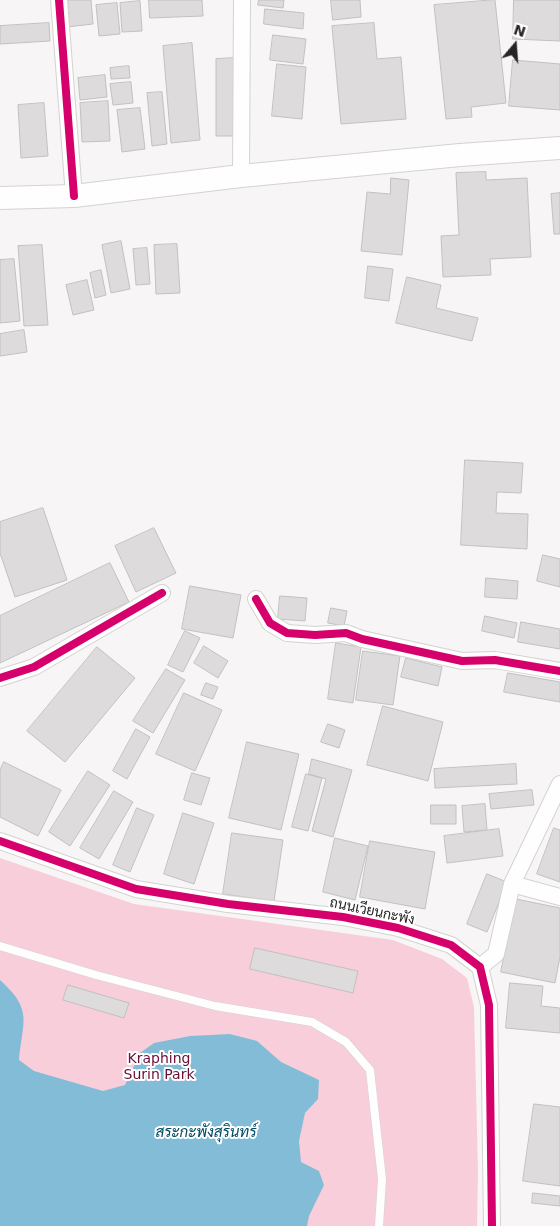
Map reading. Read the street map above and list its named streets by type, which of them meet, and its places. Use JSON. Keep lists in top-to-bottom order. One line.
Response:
{"streets":{"street":["ถนนเวียนกะพัง"]},"water":["สระกะพังสุรินทร์"],"parks":["Kraphing Surin Park"],"north":"top"}
